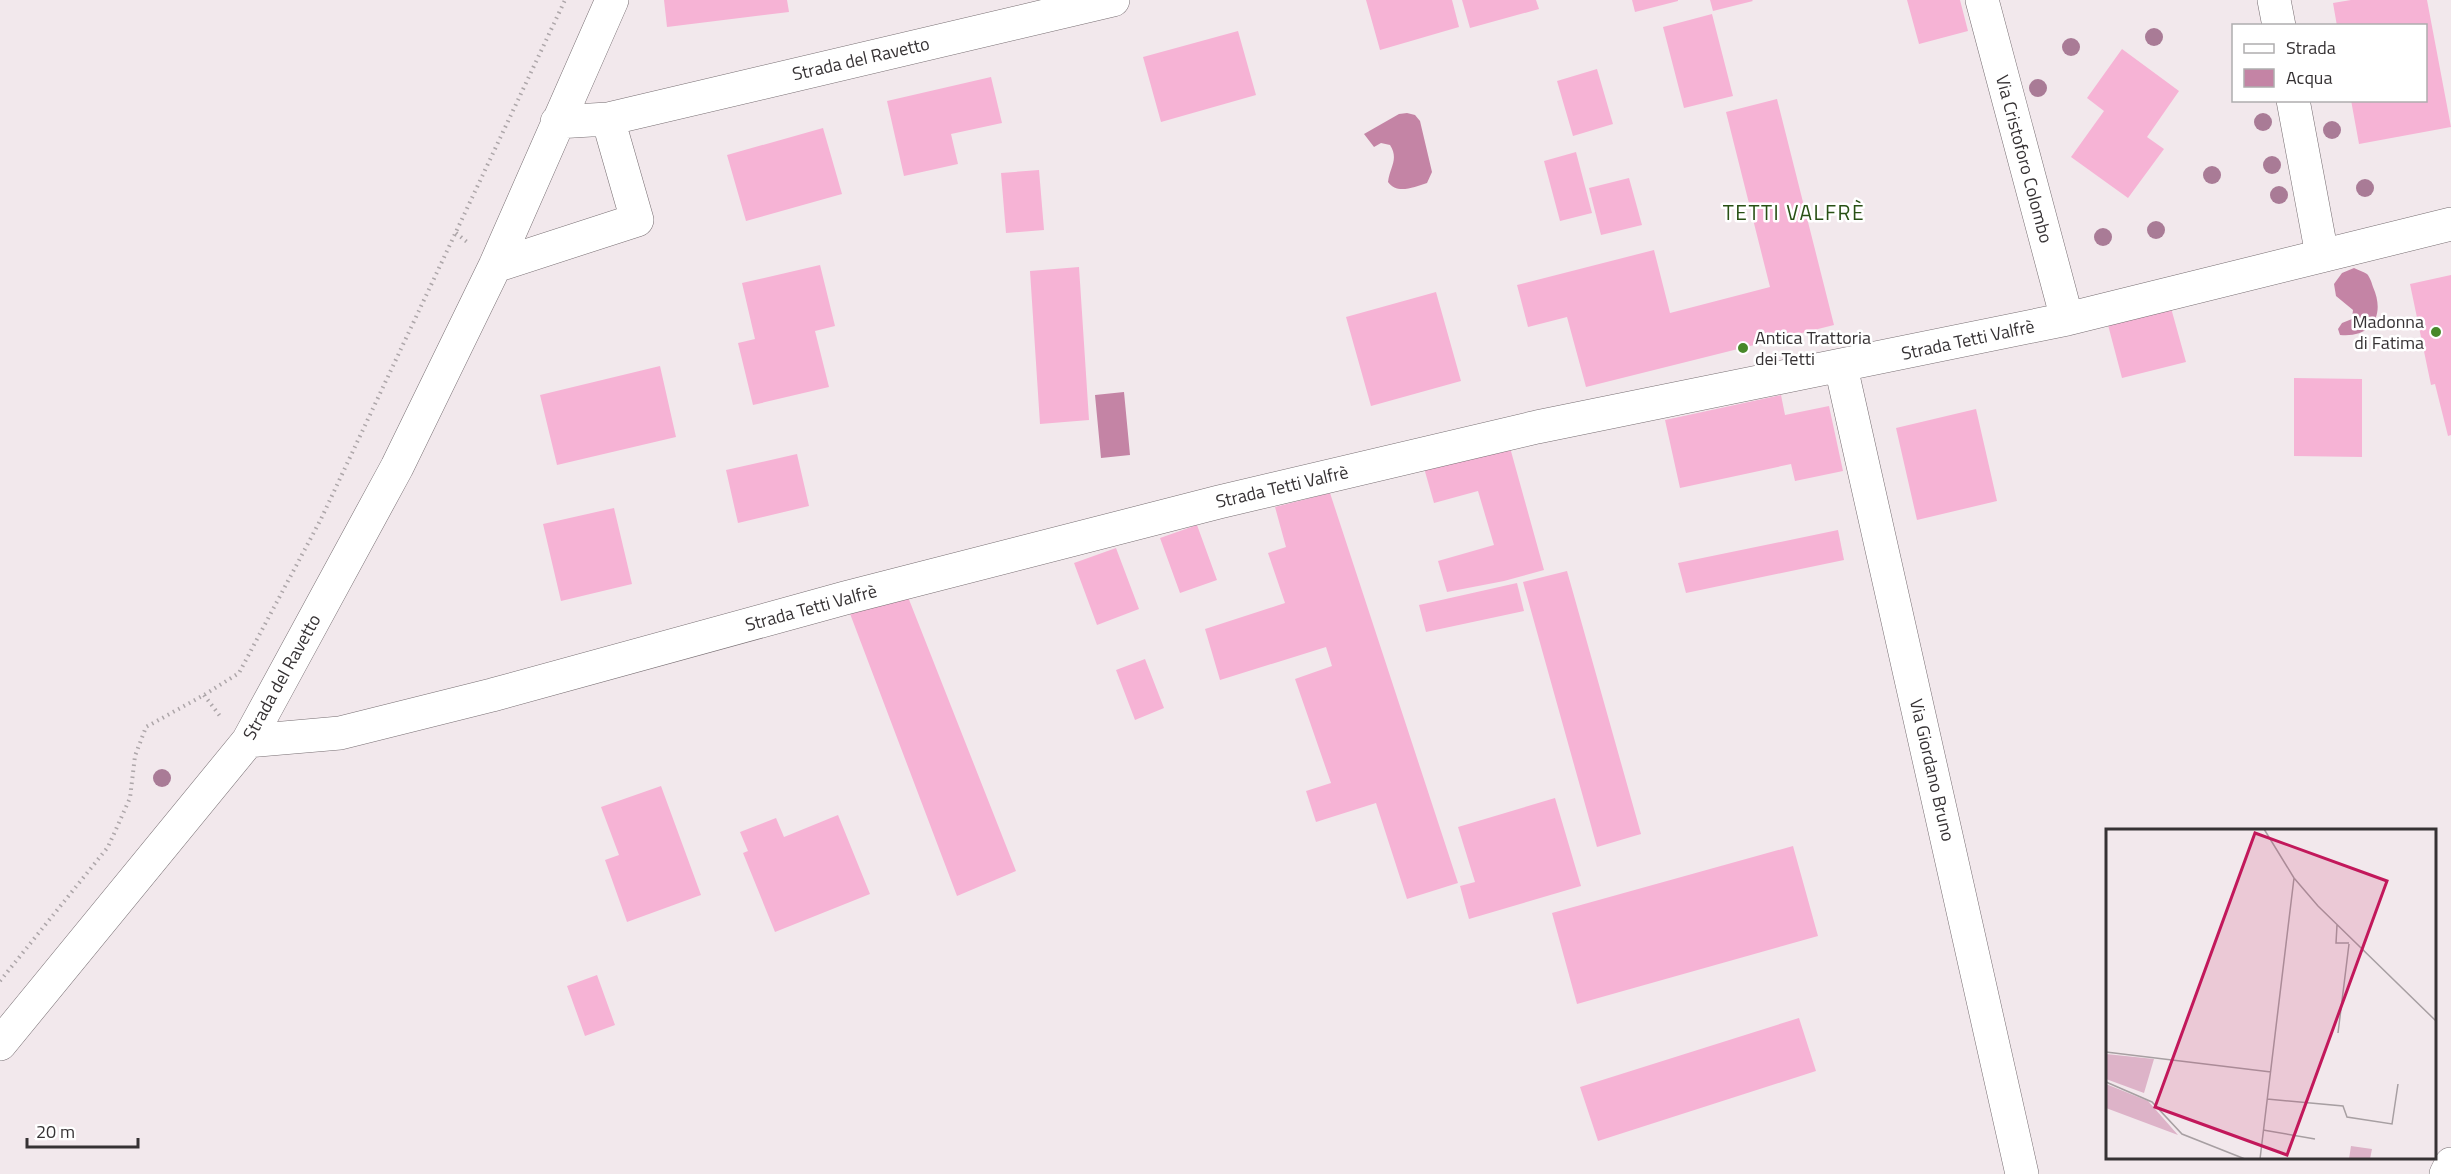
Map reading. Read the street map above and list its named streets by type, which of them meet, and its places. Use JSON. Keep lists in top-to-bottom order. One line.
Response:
{"streets":{"street":["Strada del Ravetto","Via Cristoforo Colombo","Strada Tetti Valfrè","Via Giordano Bruno"]},"crossings":[["Strada del Ravetto","Strada Tetti Valfrè"],["Via Cristoforo Colombo","Strada Tetti Valfrè"],["Strada Tetti Valfrè","Via Giordano Bruno"]],"districts":["TETTI VALFRÈ"],"places":["Madonna di Fatima","Antica Trattoria dei Tetti"],"legend":["Strada","Acqua"],"scale_bar":"20 m"}
